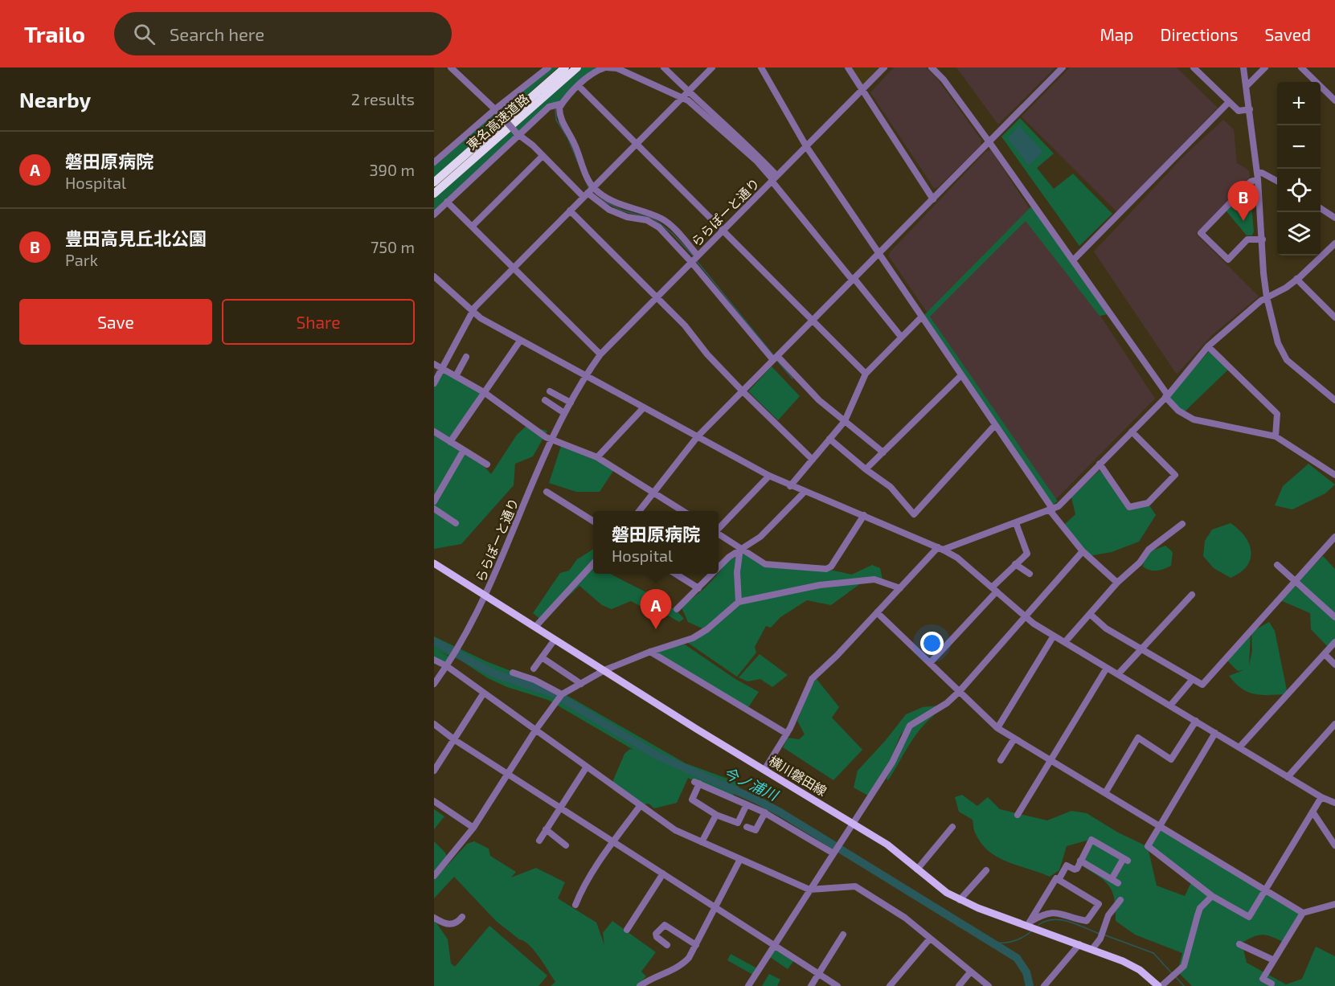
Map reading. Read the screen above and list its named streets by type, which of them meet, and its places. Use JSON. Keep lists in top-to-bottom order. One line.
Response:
{"streets":{"highway":["東名高速道路"],"main road":["横川磐田線"],"street":["ららぽーと通り"]},"crossings":[["ららぽーと通り","横川磐田線"]],"water":["今ノ浦川"],"page":{"header":"Trailo","search":"Search here","nav":["Map","Directions","Saved"],"heading":["Nearby","2 results"],"map_buttons":["+","−"],"list":[{"mark":"A","name":"磐田原病院","note":"Hospital","value":"390 m"},{"mark":"B","name":"豊田高見丘北公園","note":"Park","value":"750 m"}],"pins":["B","A"],"buttons":["Save","Share"],"popup":["磐田原病院","Hospital"]}}
